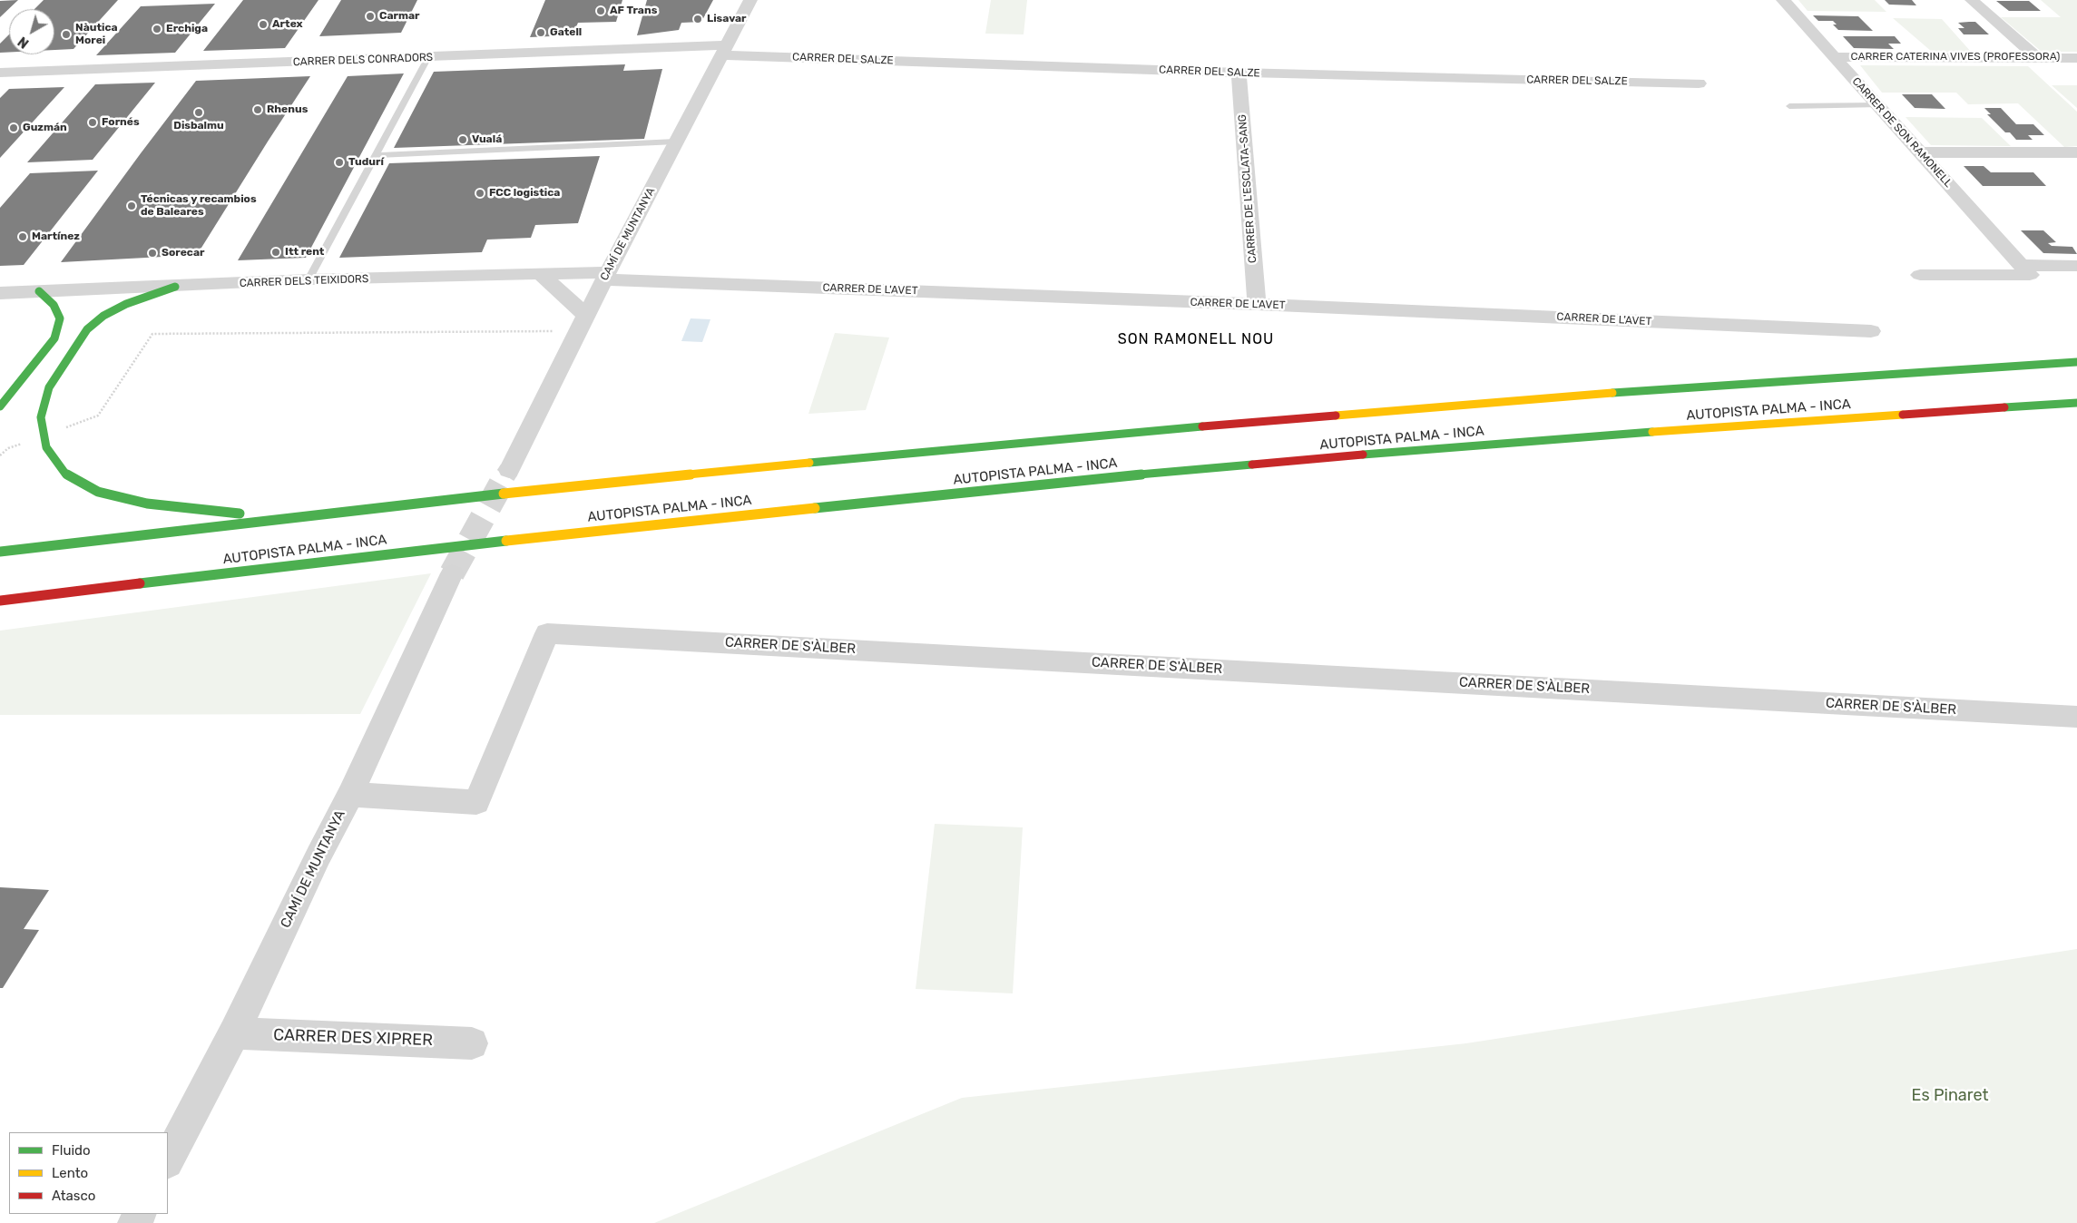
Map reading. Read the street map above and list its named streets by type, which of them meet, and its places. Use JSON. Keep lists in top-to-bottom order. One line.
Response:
{"streets":{"highway":["AUTOPISTA PALMA - INCA"],"street":["CARRER CATERINA VIVES (PROFESSORA)","CARRER DEL SALZE","CARRER DELS CONRADORS","CARRER DE SON RAMONELL","CARRER DE L'ESCLATA-SANG","CAMÍ DE MUNTANYA","CARRER DELS TEIXIDORS","CARRER DE L'AVET","CARRER DE S'ÀLBER","CARRER DES XIPRER"]},"crossings":[["CARRER CATERINA VIVES (PROFESSORA)","CARRER DE SON RAMONELL"],["CARRER DEL SALZE","CARRER DELS CONRADORS"],["CARRER DEL SALZE","CARRER DE L'ESCLATA-SANG"],["CARRER DEL SALZE","CAMÍ DE MUNTANYA"],["CARRER DELS CONRADORS","CAMÍ DE MUNTANYA"],["CARRER DE L'ESCLATA-SANG","CARRER DE L'AVET"],["CAMÍ DE MUNTANYA","CARRER DELS TEIXIDORS"],["CAMÍ DE MUNTANYA","CARRER DE L'AVET"],["CAMÍ DE MUNTANYA","CARRER DE S'ÀLBER"],["CAMÍ DE MUNTANYA","CARRER DES XIPRER"],["CARRER DELS TEIXIDORS","CARRER DE L'AVET"]],"districts":["SON RAMONELL NOU"],"parks":["Es Pinaret"],"places":["AF Trans","Carmar","Lisavar","Artex","Erchiga","Gatell","Nàutica Morei","Rhenus","Disbalmu","Fornés","Guzmán","Vualá","Tudurí","FCC logistica","Técnicas y recambios de Baleares","Martínez","Itt rent","Sorecar"],"legend":["Fluido","Lento","Atasco"],"north":"bottom left"}
